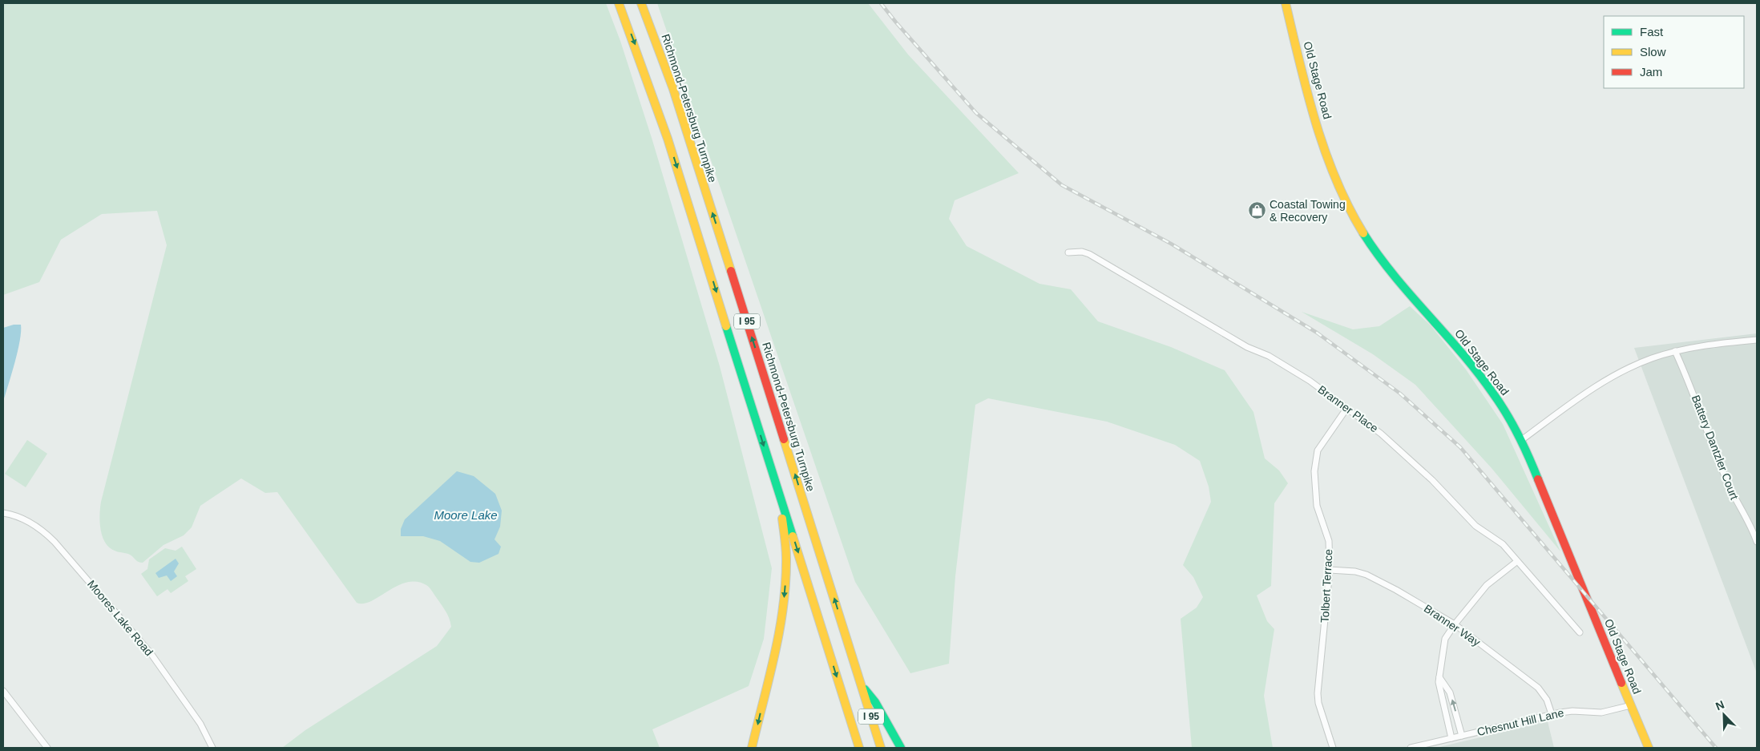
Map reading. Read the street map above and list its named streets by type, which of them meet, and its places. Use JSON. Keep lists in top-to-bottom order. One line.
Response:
{"streets":{"main road":["Old Stage Road","Richmond-Petersburg Turnpike","I 95"],"street":["Branner Place","Battery Dantzler Court","Tolbert Terrace","Moores Lake Road","Branner Way","Chesnut Hill Lane"]},"crossings":[["Old Stage Road","Chesnut Hill Lane"],["Branner Place","Tolbert Terrace"],["Tolbert Terrace","Branner Way"],["Branner Way","Chesnut Hill Lane"]],"water":["Moore Lake"],"places":{"shop":["Coastal Towing & Recovery"]},"legend":["Fast","Slow","Jam"],"north":"top left"}
